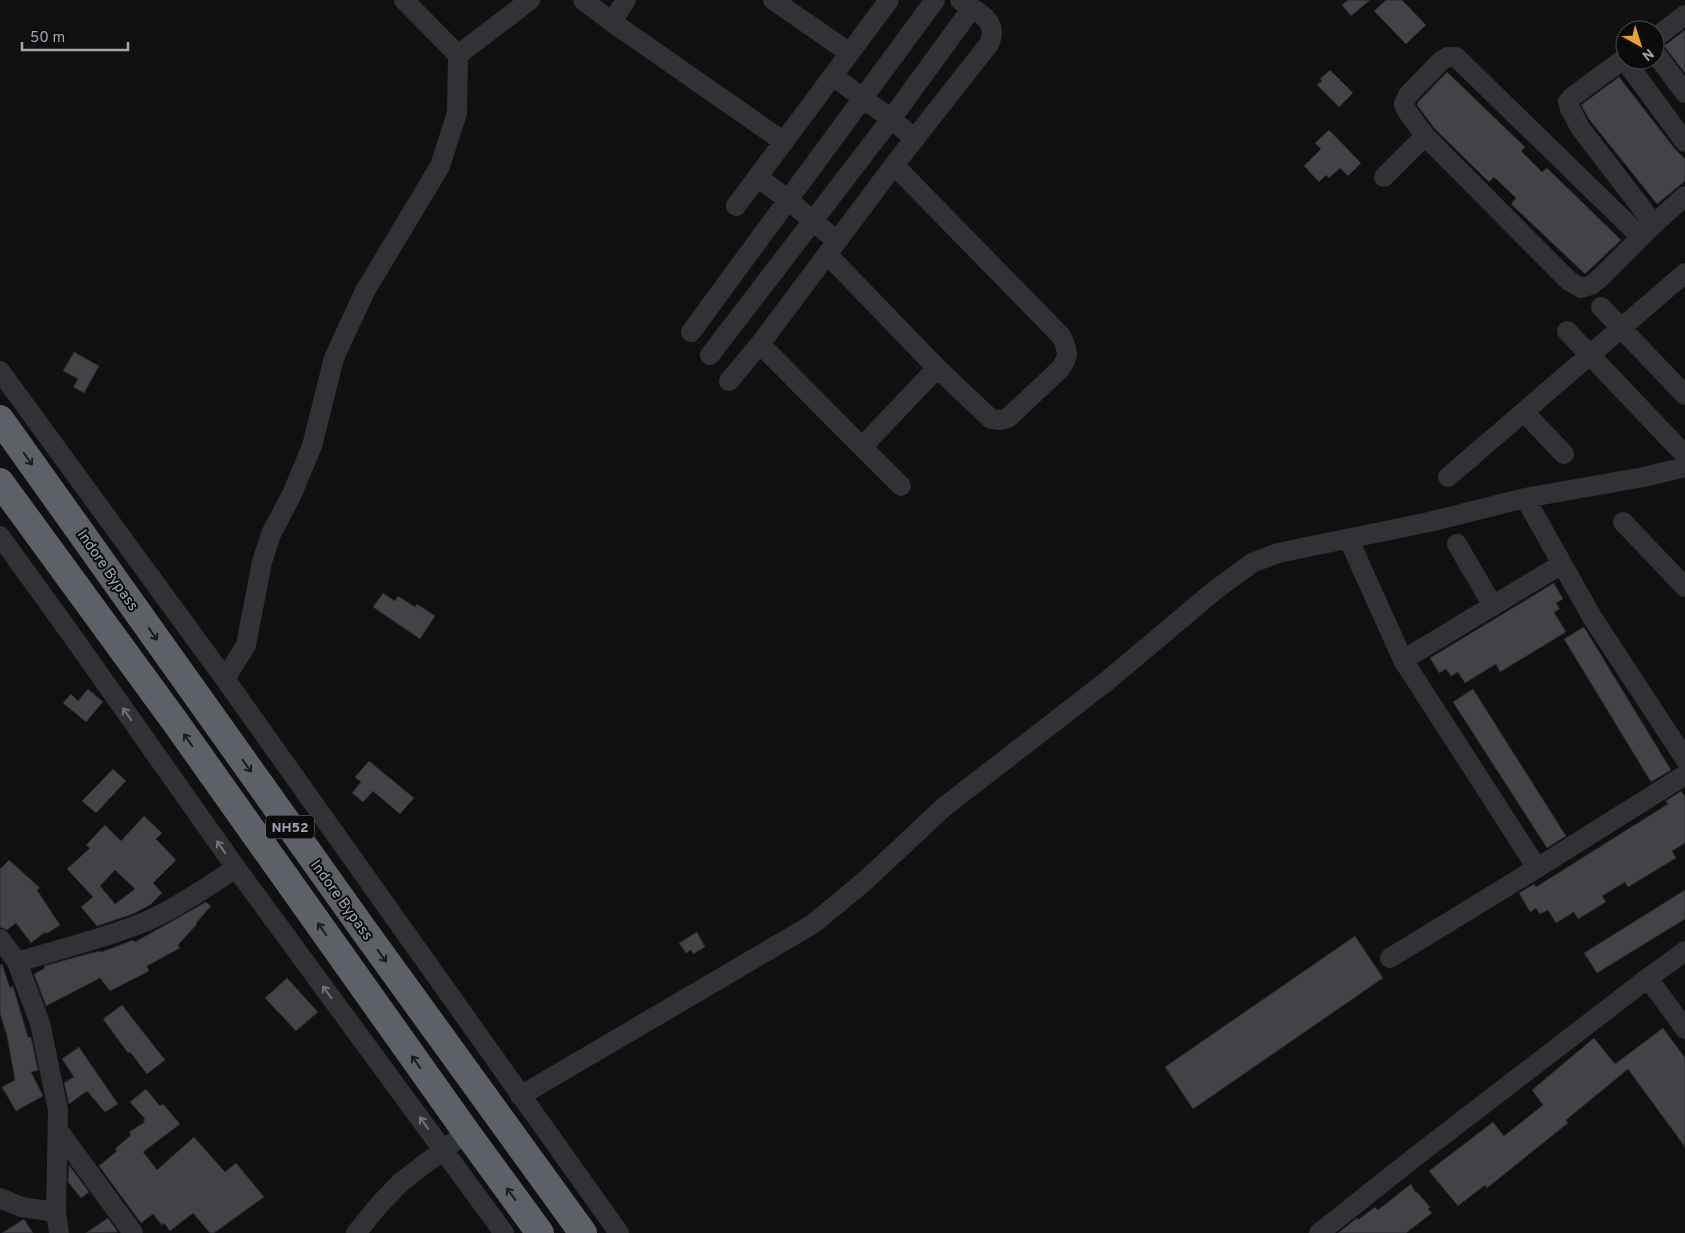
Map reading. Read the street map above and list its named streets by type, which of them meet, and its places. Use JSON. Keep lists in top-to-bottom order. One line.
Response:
{"streets":{"highway":["Indore Bypass","NH52"]},"scale_bar":"50 m","north":"bottom right"}
